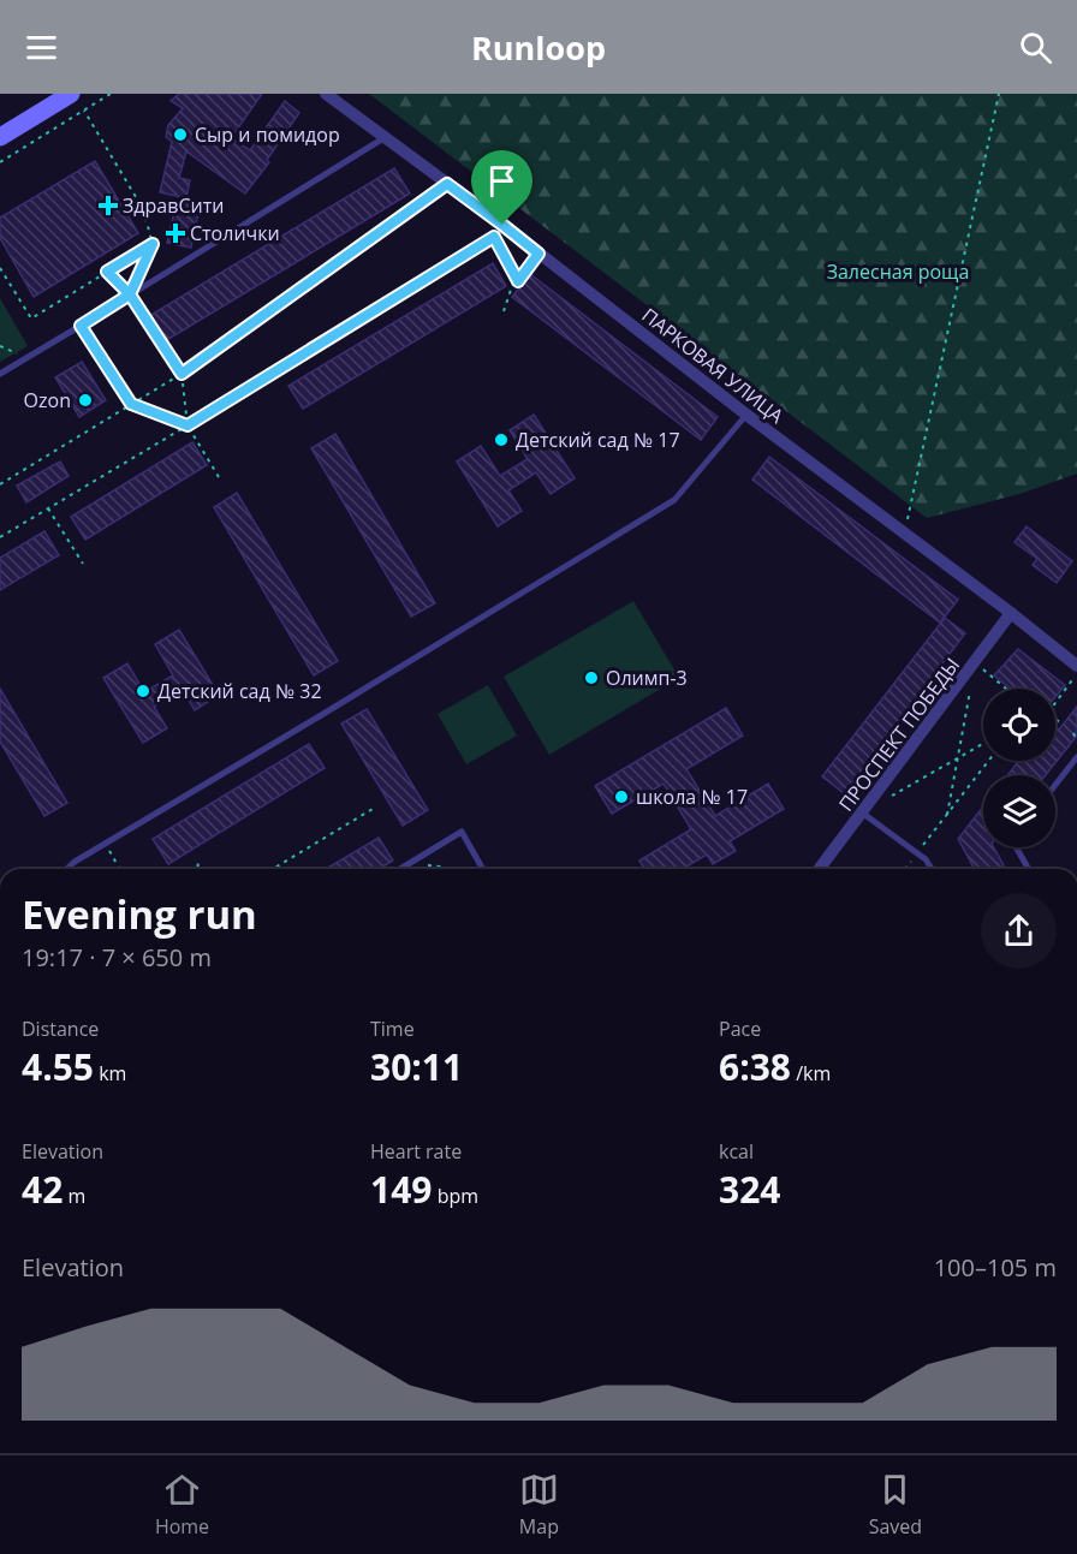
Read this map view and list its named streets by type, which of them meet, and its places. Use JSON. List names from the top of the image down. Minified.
{"streets":{"street":["ПАРКОВАЯ УЛИЦА","ПРОСПЕКТ ПОБЕДЫ"]},"crossings":[["ПАРКОВАЯ УЛИЦА","ПРОСПЕКТ ПОБЕДЫ"]],"parks":["Залесная роща"],"places":{"other":["Сыр и помидор","Ozon","Детский сад № 17","Олимп-3","Детский сад № 32","школа № 17"],"health":["ЗдравСити","Столички"]},"page":{"header":"Runloop","heading":["Evening run","19:17 · 7 × 650 m"],"stats":[["Distance","4.55 km"],["Time","30:11"],["Pace","6:38 /km"],["Elevation","42 m"],["Heart rate","149 bpm"],["kcal","324"]],"chart":["Elevation","100–105 m"],"tabs":["Home","Map","Saved"]}}
